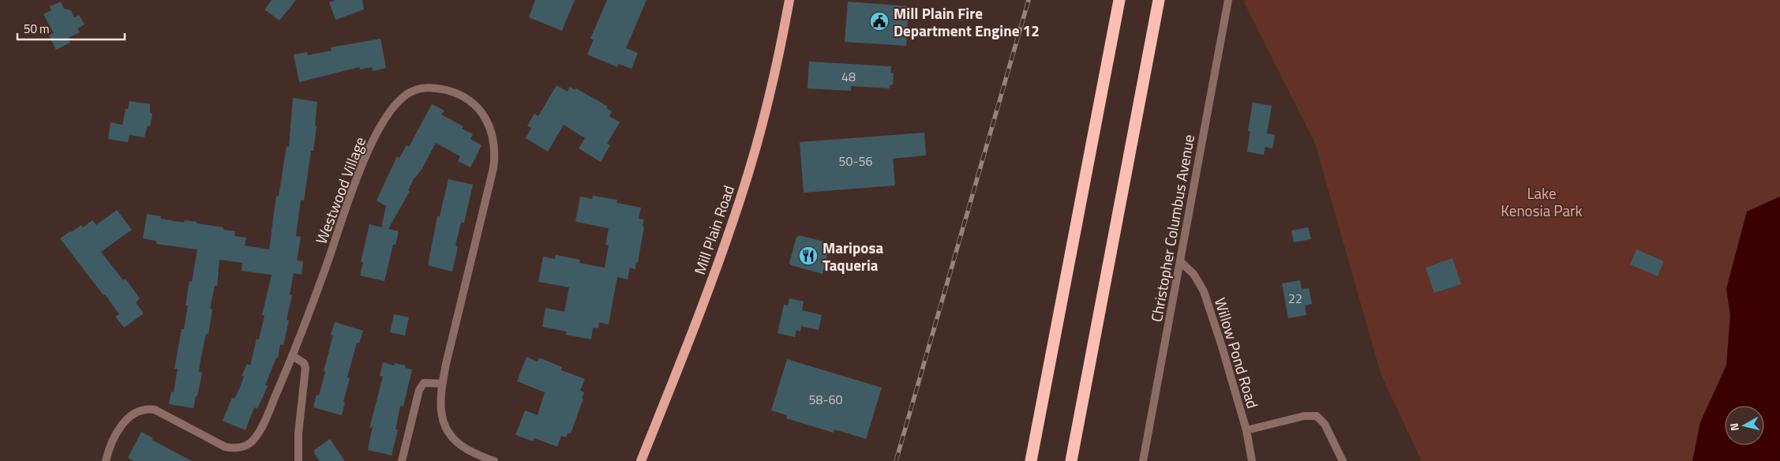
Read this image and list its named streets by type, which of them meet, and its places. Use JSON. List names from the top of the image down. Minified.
{"streets":{"main road":["Mill Plain Road"],"street":["Westwood Village","Christopher Columbus Avenue","Willow Pond Road"]},"crossings":[["Christopher Columbus Avenue","Willow Pond Road"]],"parks":["Lake Kenosia Park"],"places":{"public building":["Mill Plain Fire Department Engine 12"],"restaurant":["Mariposa Taqueria"]},"house_numbers":["48","50-56","22","58-60"],"scale_bar":"50 m","north":"left"}
